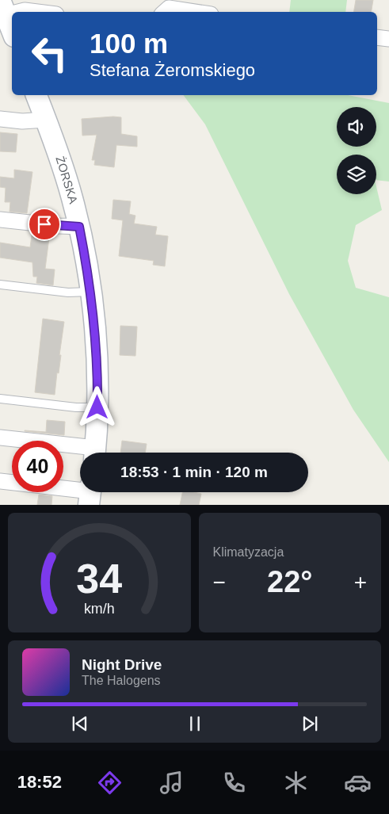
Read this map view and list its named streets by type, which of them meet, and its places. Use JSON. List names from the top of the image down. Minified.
{"streets":{"street":["ŻORSKA"]},"page":{"turn":["100 m","Stefana Żeromskiego"],"limit":"40","trip":"18:53 · 1 min · 120 m","tile":"Klimatyzacja","heat":["−","22°","+"],"song":["Night Drive","The Halogens"],"tabs":"18:52","gauge":["34","km/h"]}}
